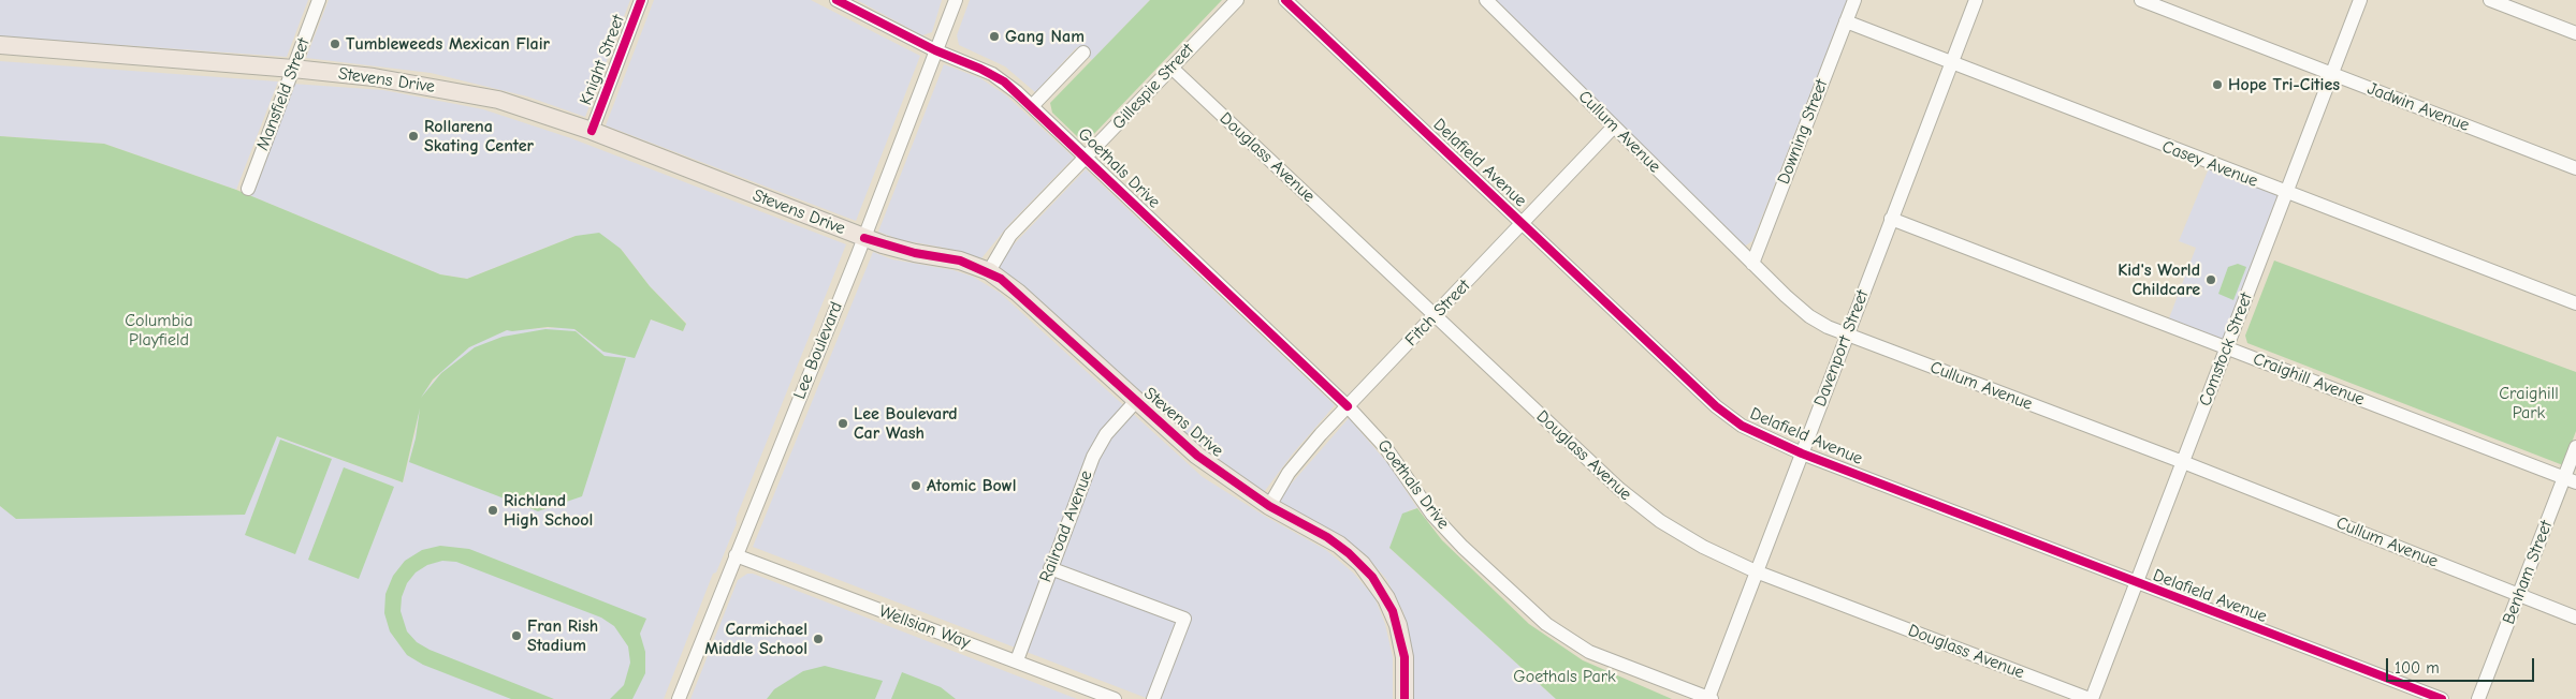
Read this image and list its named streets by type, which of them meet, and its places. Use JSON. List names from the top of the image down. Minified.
{"streets":{"main road":["Stevens Drive"],"street":["Knight Street","Gillespie Street","Mansfield Street","Jadwin Avenue","Cullum Avenue","Downing Street","Douglass Avenue","Delafield Avenue","Casey Avenue","Goethals Drive","Fitch Street","Davenport Street","Comstock Street","Lee Boulevard","Craighill Avenue","Railroad Avenue","Benham Street","Wellsian Way"]},"crossings":[["Knight Street","Stevens Drive"],["Stevens Drive","Gillespie Street"],["Stevens Drive","Mansfield Street"],["Stevens Drive","Fitch Street"],["Stevens Drive","Lee Boulevard"],["Stevens Drive","Railroad Avenue"],["Gillespie Street","Douglass Avenue"],["Gillespie Street","Goethals Drive"],["Jadwin Avenue","Comstock Street"],["Cullum Avenue","Downing Street"],["Cullum Avenue","Fitch Street"],["Cullum Avenue","Davenport Street"],["Cullum Avenue","Comstock Street"],["Cullum Avenue","Benham Street"],["Downing Street","Casey Avenue"],["Douglass Avenue","Fitch Street"],["Douglass Avenue","Davenport Street"],["Douglass Avenue","Comstock Street"],["Delafield Avenue","Fitch Street"],["Delafield Avenue","Davenport Street"],["Delafield Avenue","Comstock Street"],["Casey Avenue","Davenport Street"],["Casey Avenue","Comstock Street"],["Goethals Drive","Fitch Street"],["Goethals Drive","Davenport Street"],["Goethals Drive","Lee Boulevard"],["Davenport Street","Craighill Avenue"],["Comstock Street","Craighill Avenue"],["Lee Boulevard","Wellsian Way"],["Craighill Avenue","Benham Street"],["Railroad Avenue","Wellsian Way"]],"parks":["Columbia Playfield","Craighill Park","Goethals Park"],"places":["Gang Nam","Tumbleweeds Mexican Flair","Hope Tri-Cities","Rollarena Skating Center","Kid's World Childcare","Lee Boulevard Car Wash","Atomic Bowl","Richland High School","Fran Rish Stadium","Carmichael Middle School"],"scale_bar":"100 m"}
